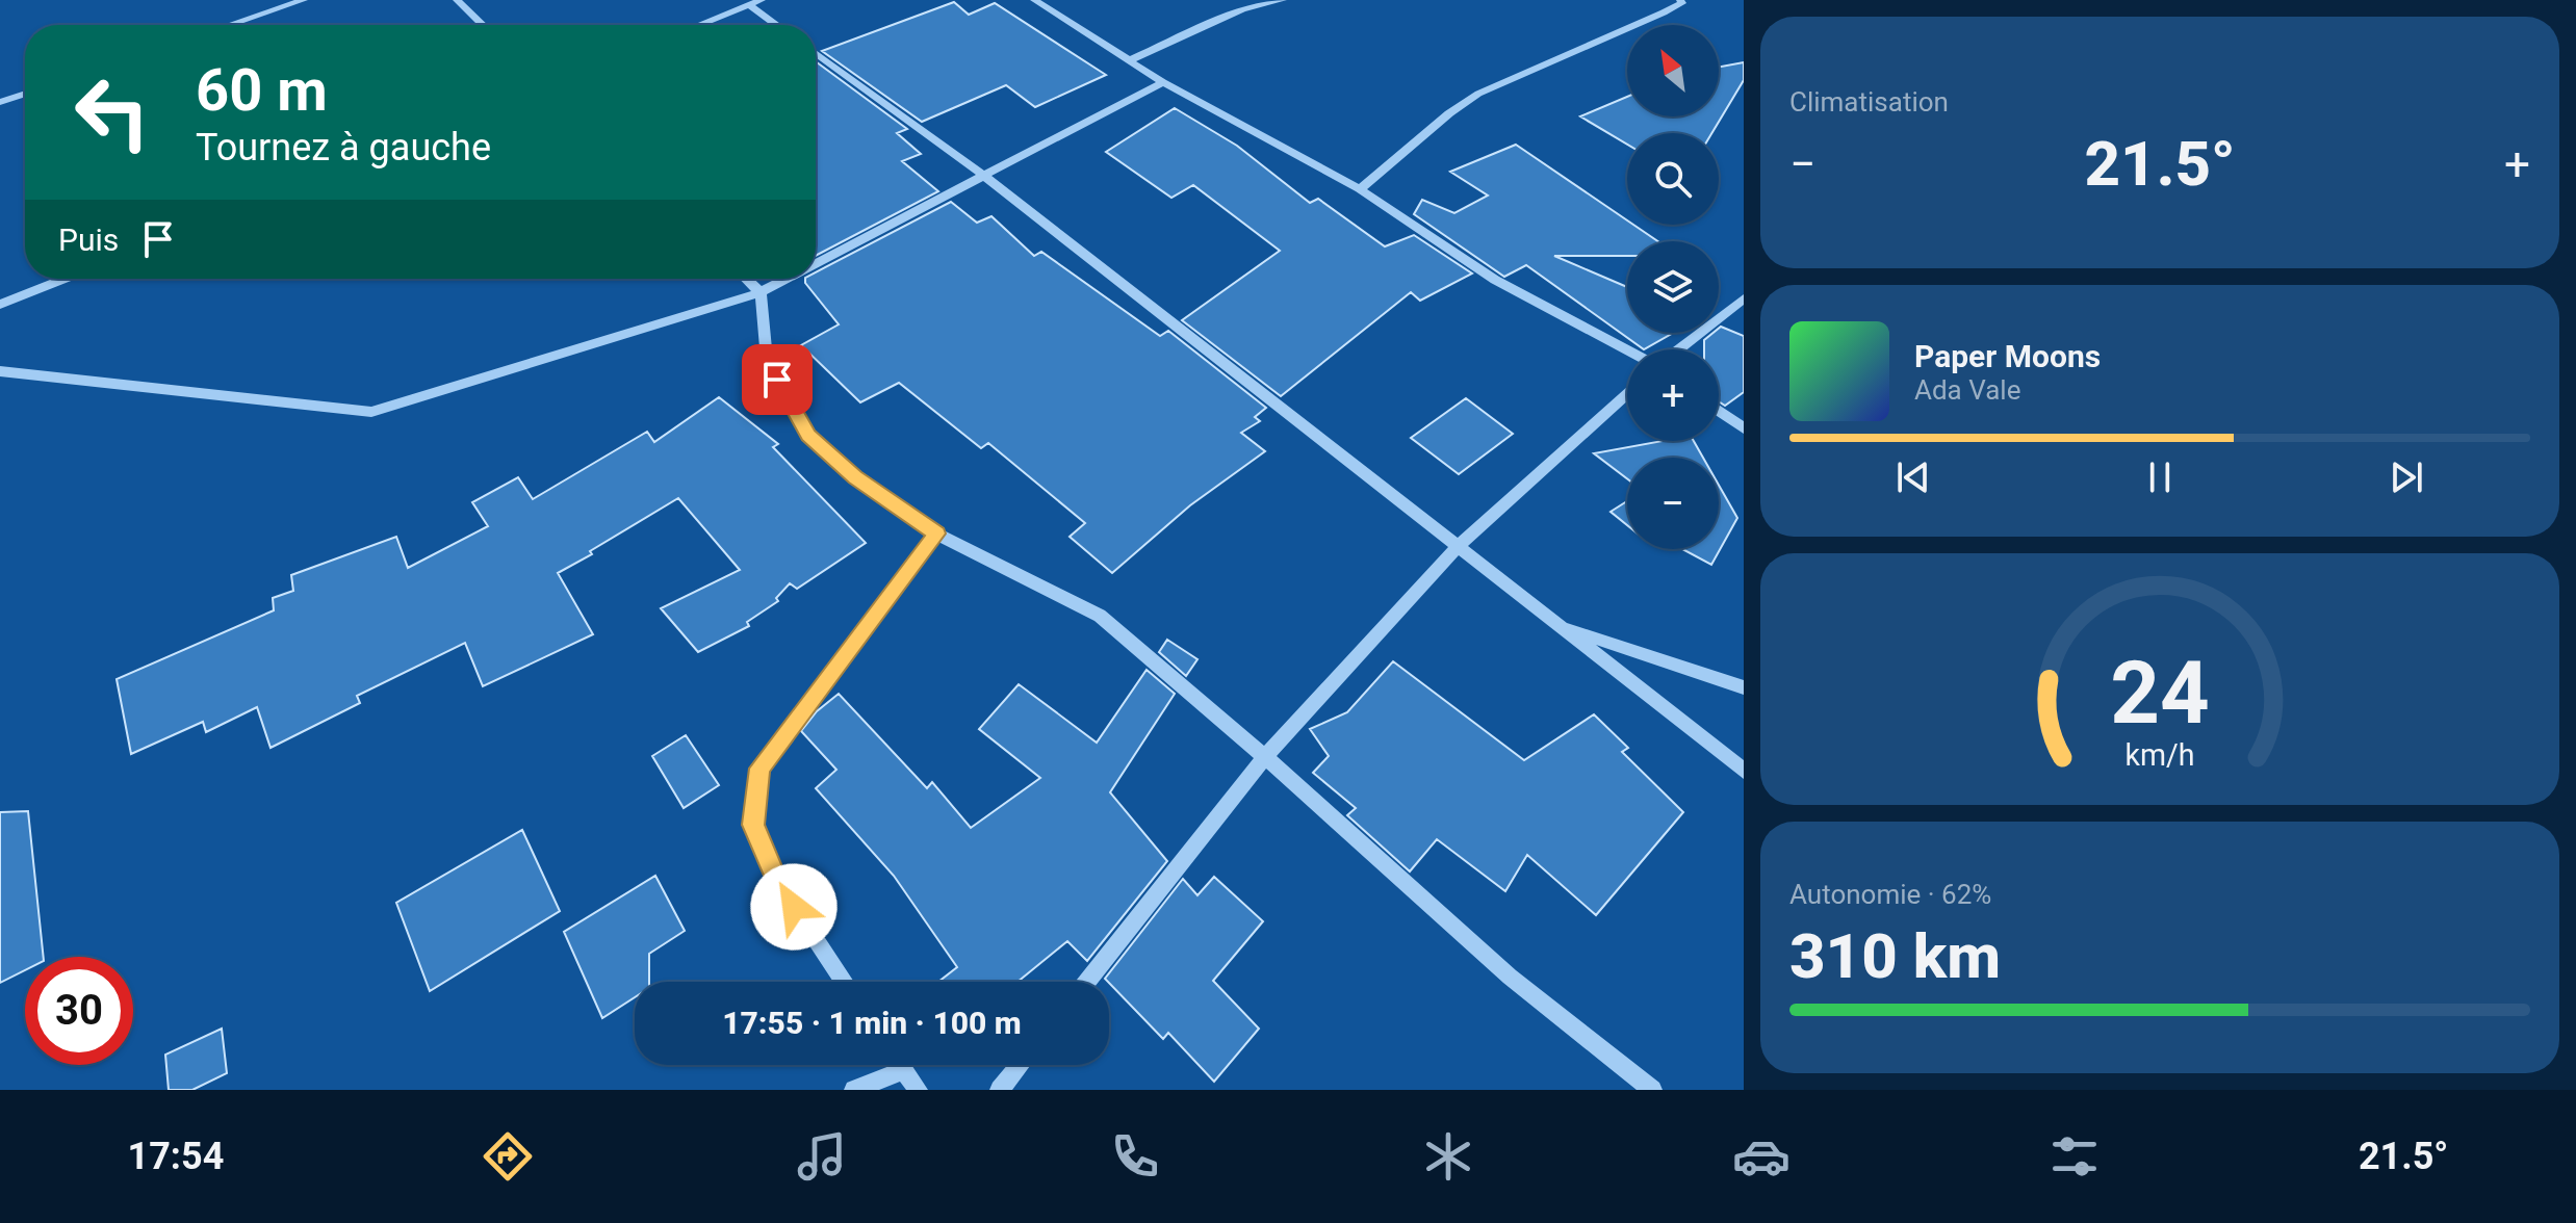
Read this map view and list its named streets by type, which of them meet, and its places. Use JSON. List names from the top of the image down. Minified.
{"north":"top left","page":{"tile":["Climatisation",["Autonomie · 62%","310 km"]],"map_buttons":["+","−"],"turn":["60 m","Tournez à gauche"],"heat":["−","21.5°","+"],"then":"Puis","song":["Paper Moons","Ada Vale"],"limit":"30","trip":"17:55 · 1 min · 100 m","tabs":["17:54","21.5°"],"gauge":["24","km/h"]}}
